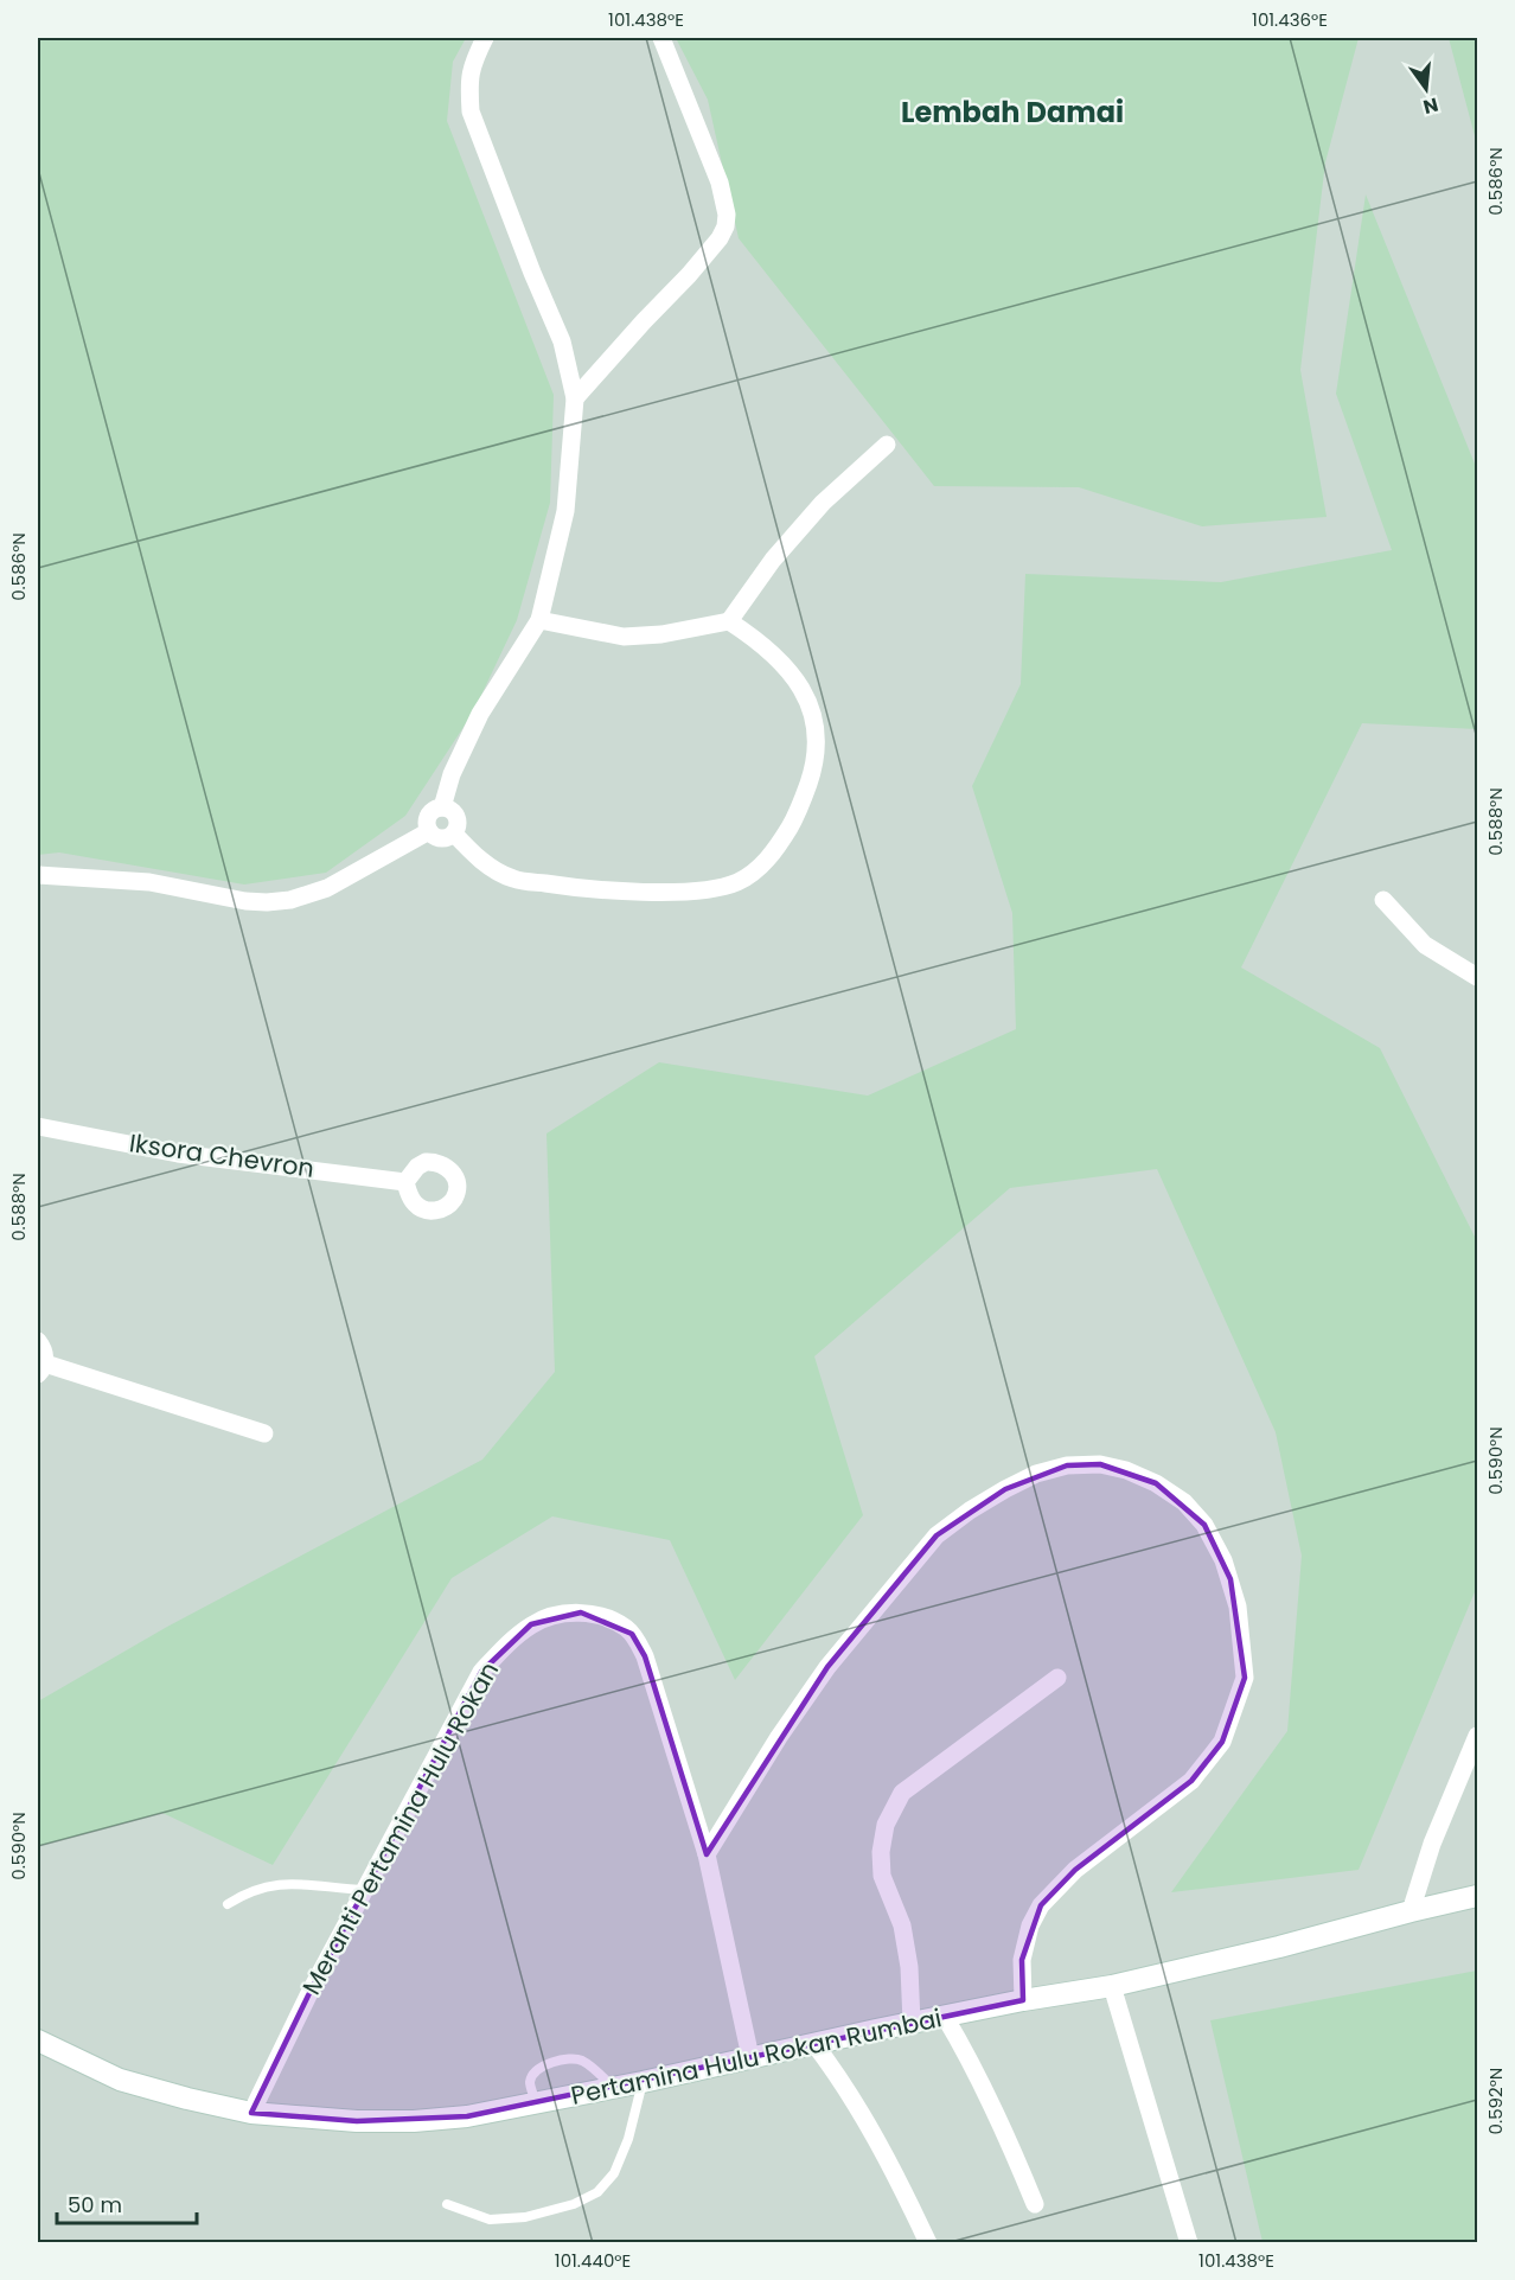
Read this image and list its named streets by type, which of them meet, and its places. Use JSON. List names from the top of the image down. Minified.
{"streets":{"street":["Iksora Chevron","Meranti Pertamina Hulu Rokan","Pertamina Hulu Rokan Rumbai"]},"crossings":[["Meranti Pertamina Hulu Rokan","Pertamina Hulu Rokan Rumbai"]],"districts":["Lembah Damai"],"scale_bar":"50 m","north":"bottom","coordinates":["101.438°E","101.436°E","0.586°N","0.588°N","0.590°N","0.592°N","101.440°E"]}
